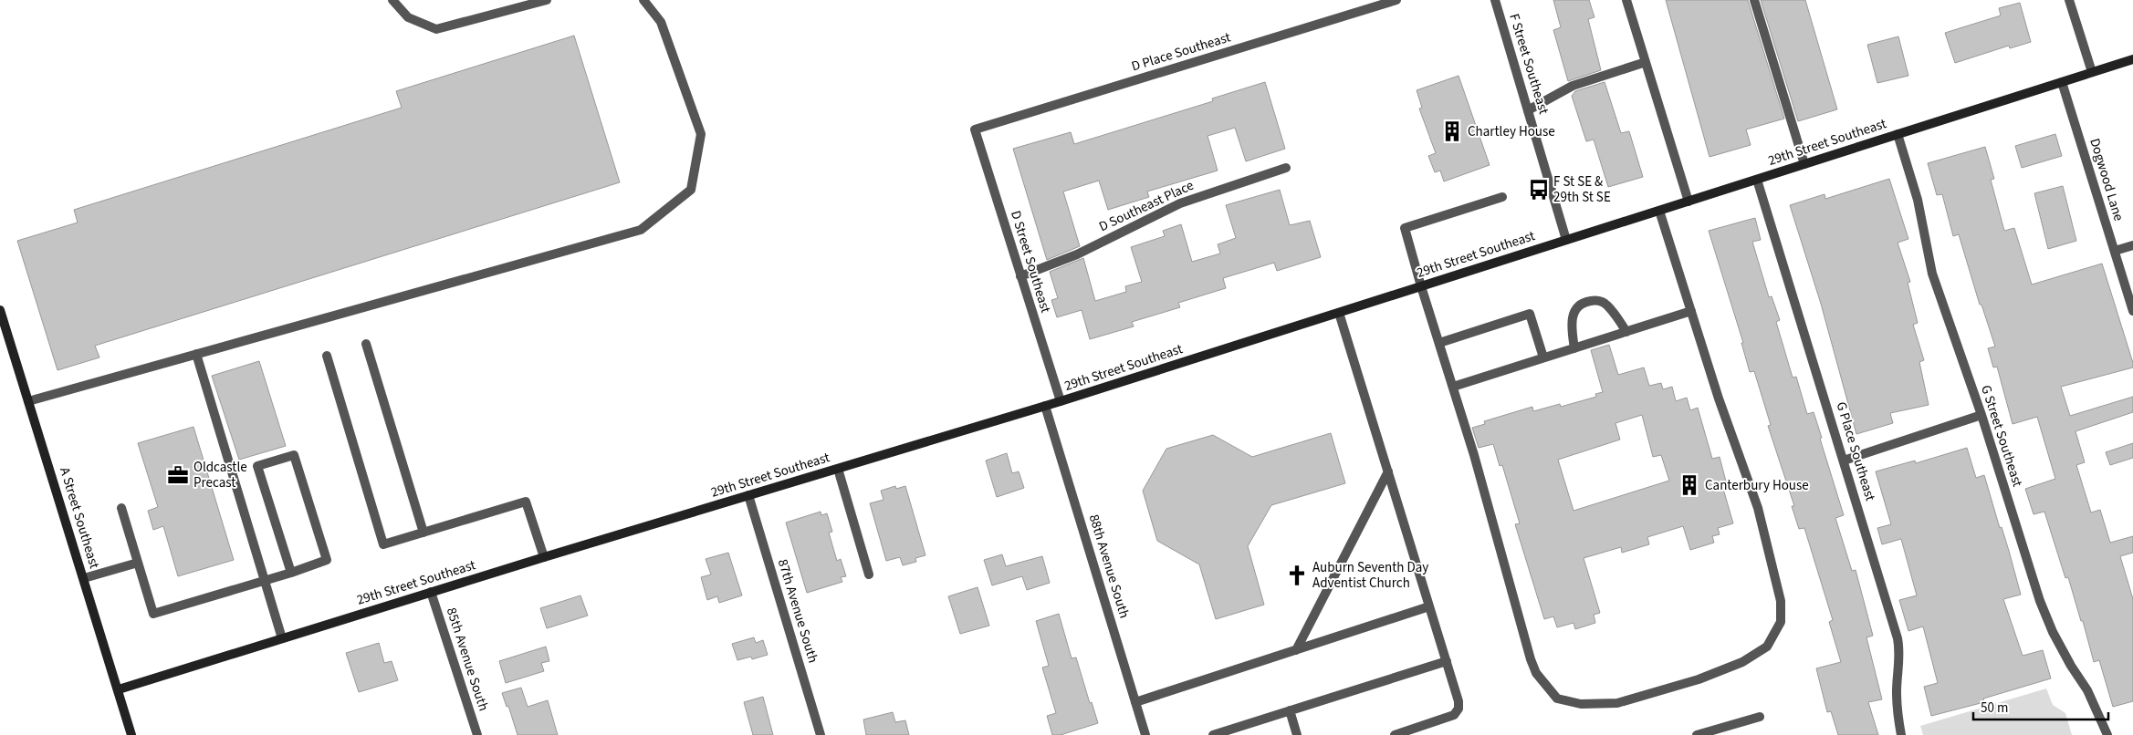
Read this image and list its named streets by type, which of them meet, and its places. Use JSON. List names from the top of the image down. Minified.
{"streets":{"street":["D Place Southeast","F Street Southeast","29th Street Southeast","Dogwood Lane","D Southeast Place","D Street Southeast","G Street Southeast","G Place Southeast","A Street Southeast","88th Avenue South","87th Avenue South","85th Avenue South"]},"crossings":[["D Place Southeast","D Street Southeast"],["F Street Southeast","29th Street Southeast"],["29th Street Southeast","Dogwood Lane"],["29th Street Southeast","D Street Southeast"],["29th Street Southeast","G Street Southeast"],["29th Street Southeast","G Place Southeast"],["29th Street Southeast","A Street Southeast"],["29th Street Southeast","88th Avenue South"],["29th Street Southeast","87th Avenue South"],["29th Street Southeast","85th Avenue South"],["D Southeast Place","D Street Southeast"]],"places":{"building":["Chartley House","Canterbury House"],"bus stop":["F St SE & 29th St SE"],"office":["Oldcastle Precast"],"church":["Auburn Seventh Day Adventist Church"]},"scale_bar":"50 m"}
